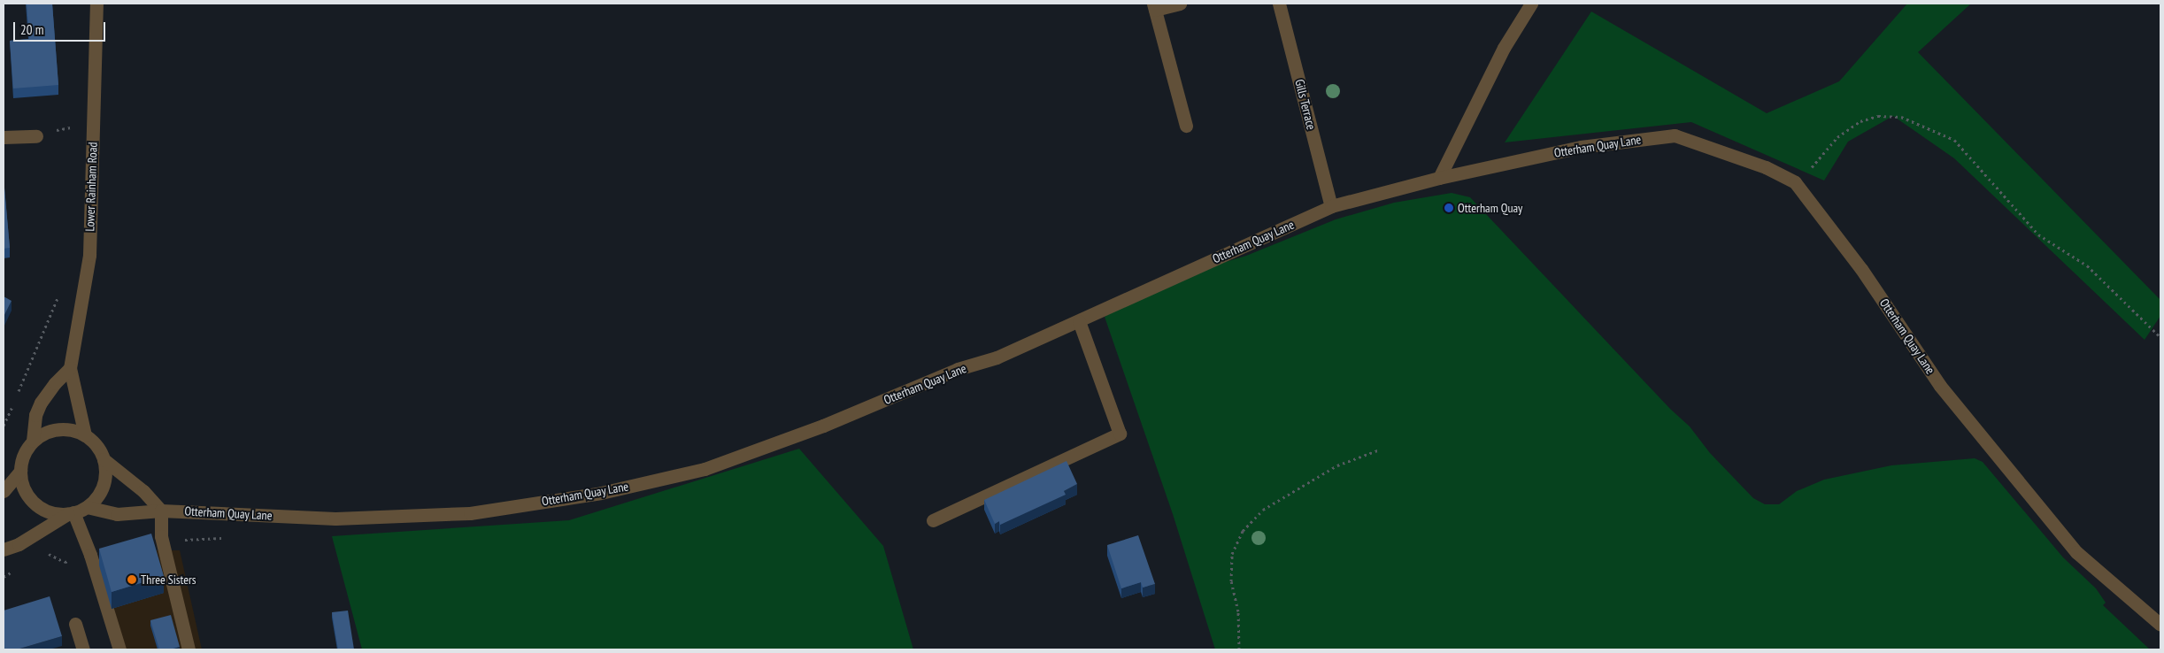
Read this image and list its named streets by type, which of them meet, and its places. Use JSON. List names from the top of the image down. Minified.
{"streets":{"street":["Gills Terrace","Otterham Quay Lane","Lower Rainham Road"]},"crossings":[["Gills Terrace","Otterham Quay Lane"],["Otterham Quay Lane","Lower Rainham Road"]],"places":["Otterham Quay","Three Sisters"],"scale_bar":"20 m"}
